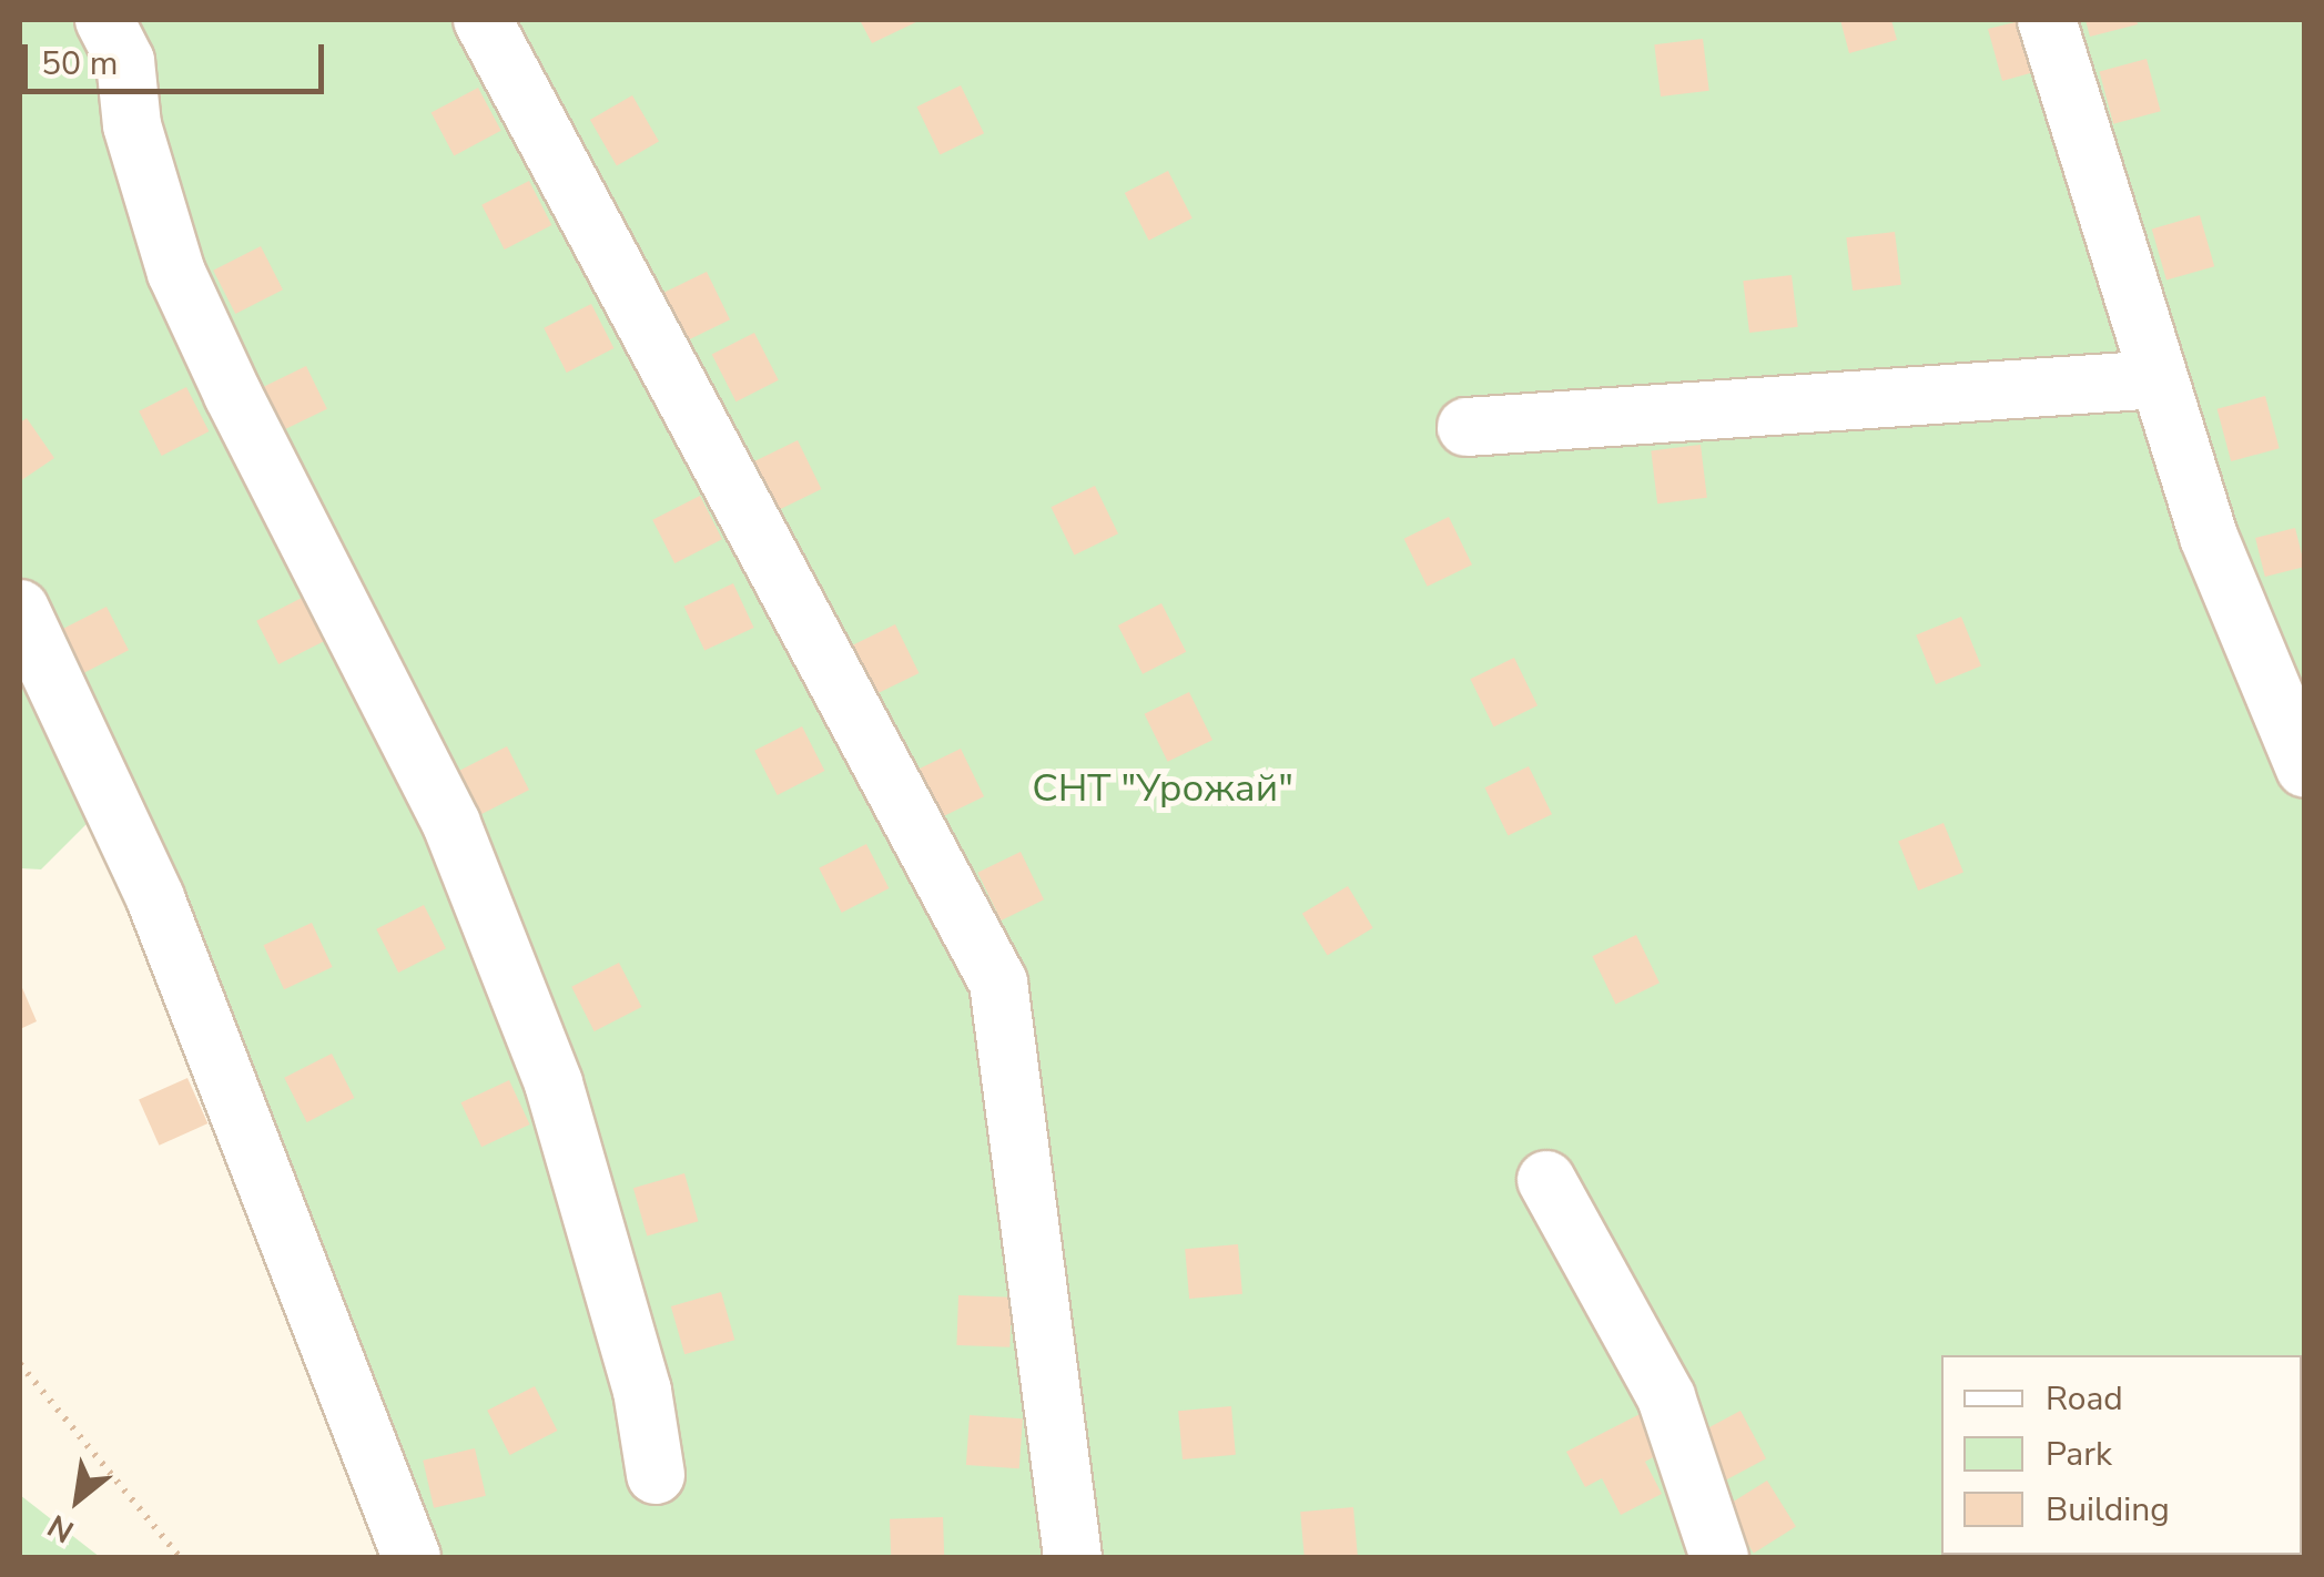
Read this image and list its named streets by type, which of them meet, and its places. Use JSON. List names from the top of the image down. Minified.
{"parks":["СНТ \"Урожай\""],"legend":["Road","Park","Building"],"scale_bar":"50 m","north":"bottom left"}
